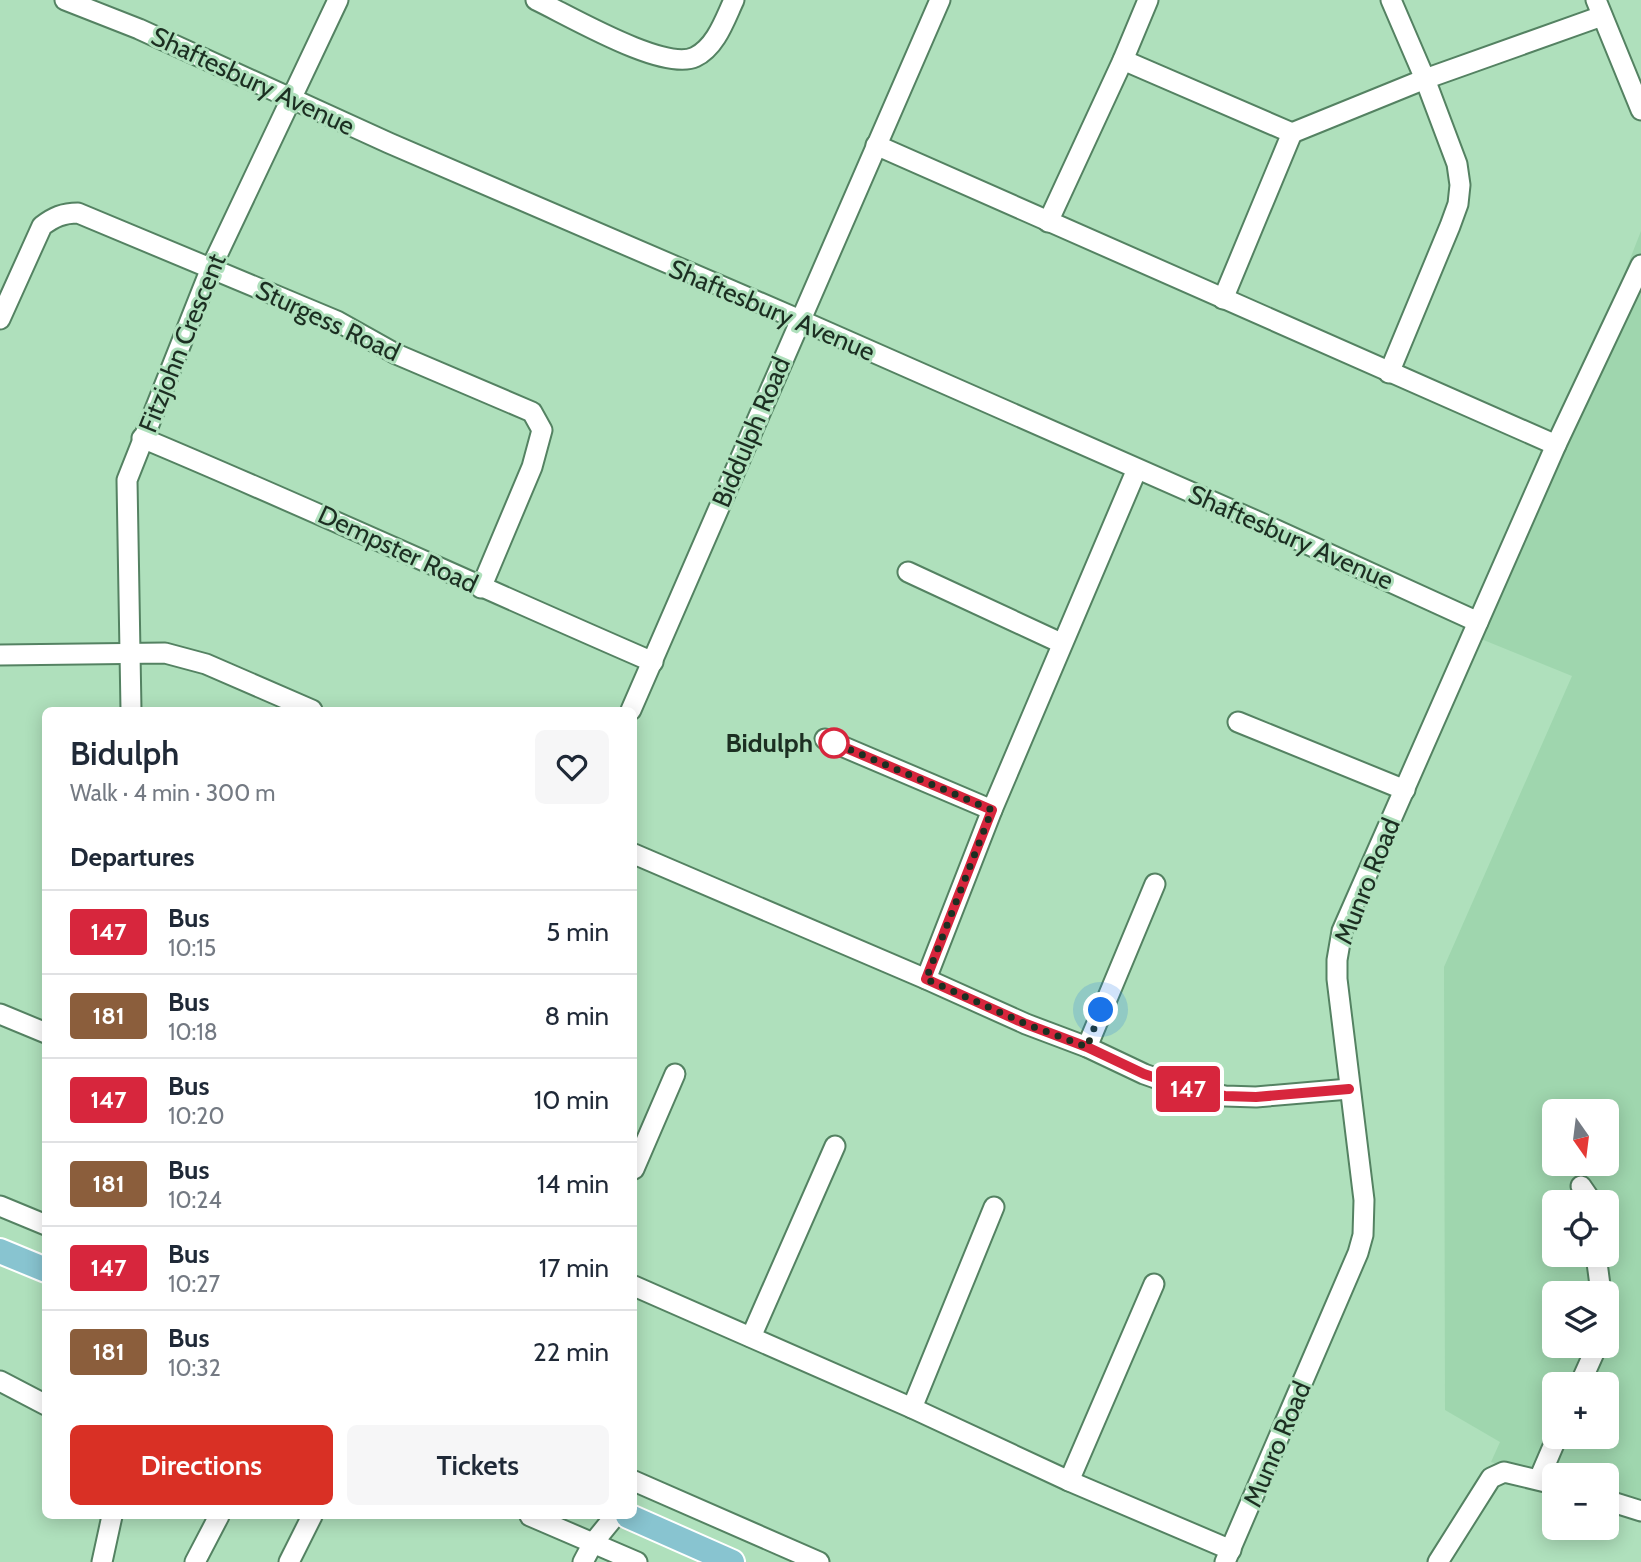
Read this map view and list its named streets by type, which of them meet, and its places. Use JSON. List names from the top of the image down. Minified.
{"streets":{"street":["Shaftesbury Avenue","Sturgess Road","Fitzjohn Crescent","Biddulph Road","Dempster Road","Munro Road"]},"crossings":[["Shaftesbury Avenue","Fitzjohn Crescent"],["Shaftesbury Avenue","Biddulph Road"],["Shaftesbury Avenue","Munro Road"],["Sturgess Road","Fitzjohn Crescent"],["Sturgess Road","Dempster Road"],["Fitzjohn Crescent","Dempster Road"],["Biddulph Road","Dempster Road"]],"places":["Bidulph"],"lines":["bus line 147"],"north":"bottom","page":{"on_map":"147","heading":[["Bidulph","Walk · 4 min · 300 m"],"Departures"],"list":[{"mark":"147","name":"Bus","note":"10:15","value":"5 min"},{"mark":"181","name":"Bus","note":"10:18","value":"8 min"},{"mark":"147","name":"Bus","note":"10:20","value":"10 min"},{"mark":"181","name":"Bus","note":"10:24","value":"14 min"},{"mark":"147","name":"Bus","note":"10:27","value":"17 min"},{"mark":"181","name":"Bus","note":"10:32","value":"22 min"}],"map_buttons":["+","−"],"buttons":["Directions","Tickets"]}}
